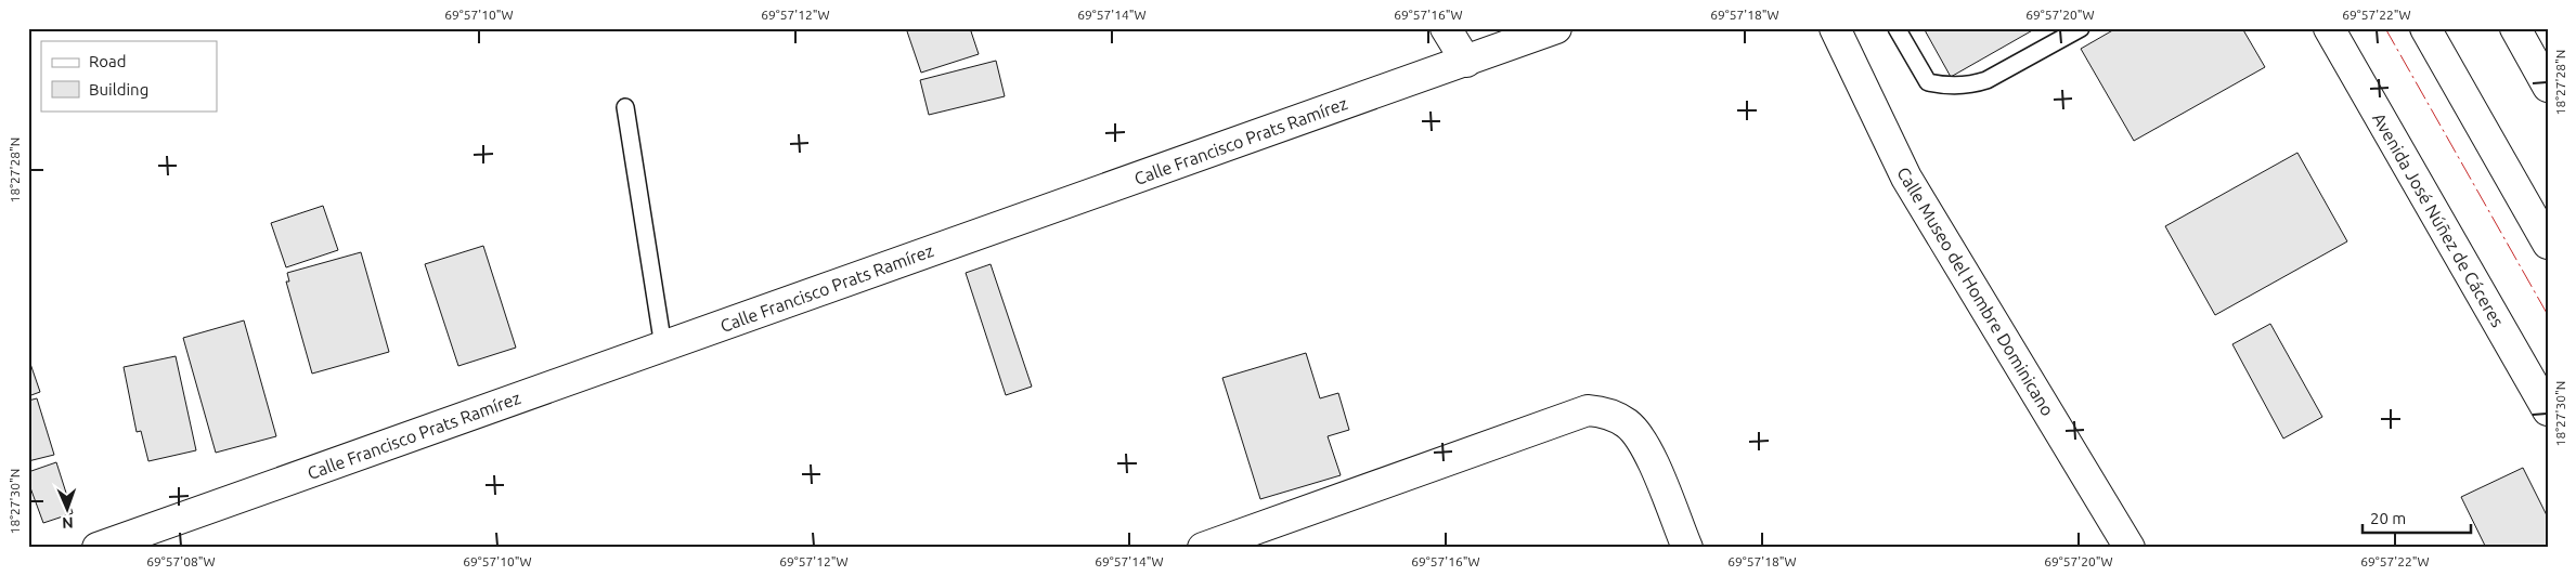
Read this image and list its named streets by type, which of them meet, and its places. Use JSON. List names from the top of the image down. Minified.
{"streets":{"street":["Calle Francisco Prats Ramírez","Avenida José Núñez de Cáceres","Calle Museo del Hombre Dominicano"]},"legend":["Road","Building"],"scale_bar":"20 m","north":"bottom","coordinates":["69°57'10\"W","69°57'12\"W","69°57'14\"W","69°57'16\"W","69°57'18\"W","69°57'20\"W","69°57'22\"W","18°27'28\"N","18°27'30\"N","69°57'08\"W"]}
